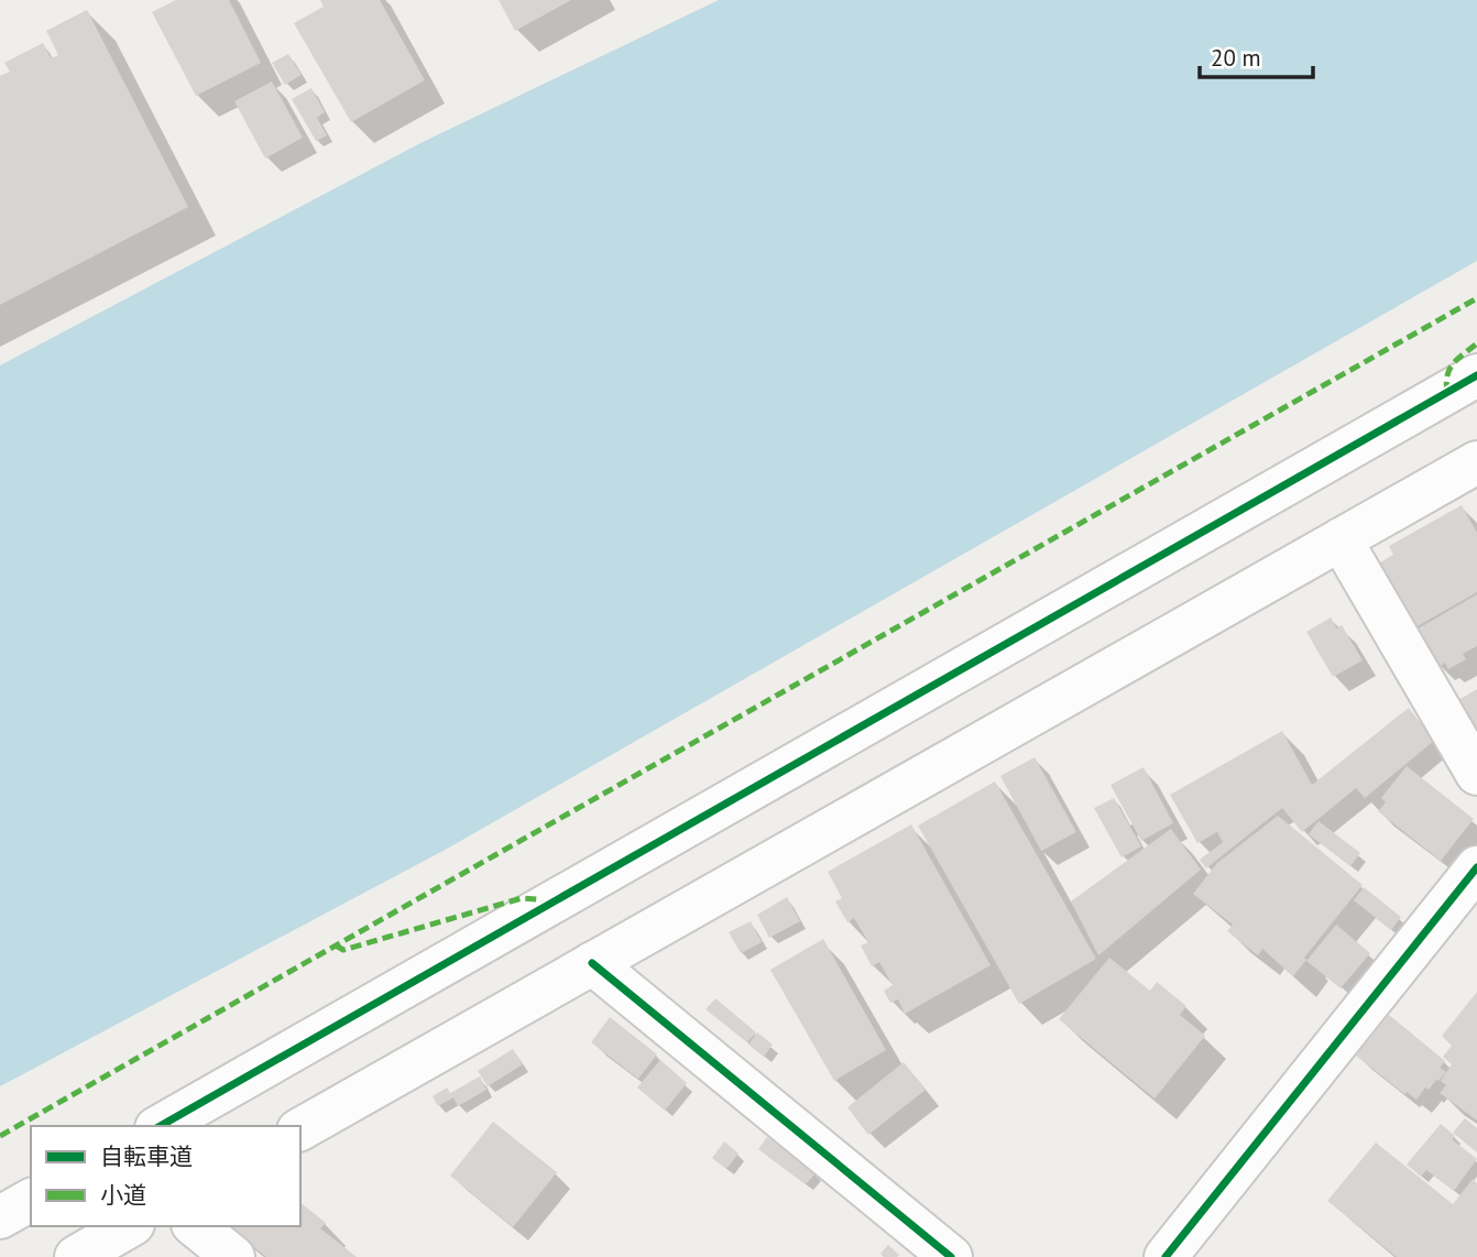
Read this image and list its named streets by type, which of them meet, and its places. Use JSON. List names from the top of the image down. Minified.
{"legend":["自転車道","小道"],"scale_bar":"20 m"}
